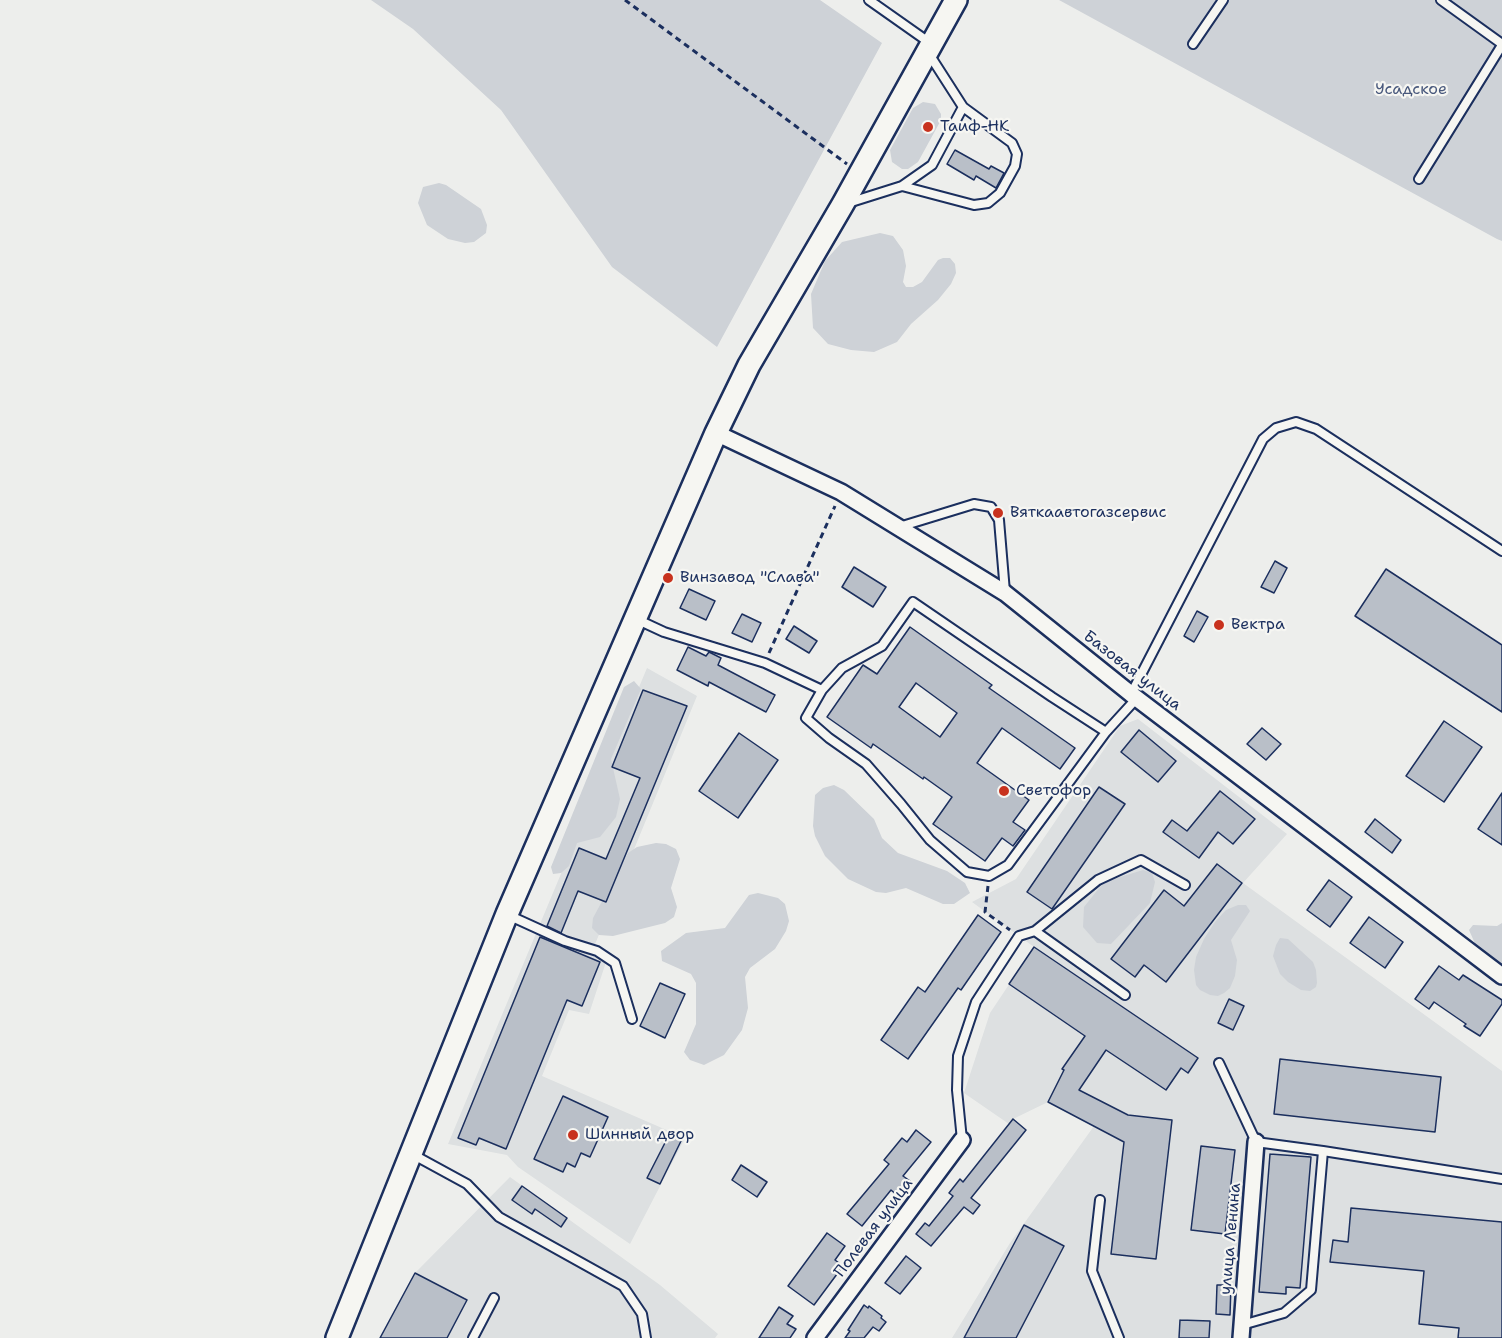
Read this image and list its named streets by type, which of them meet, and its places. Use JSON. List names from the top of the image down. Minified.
{"streets":{"street":["Базовая улица","Полевая улица","улица Ленина"]},"parks":["Усадское"],"places":["Таиф-НК","Вяткаавтогазсервис","Винзавод \"Слава\"","Вектра","Светофор","Шинный двор"]}
